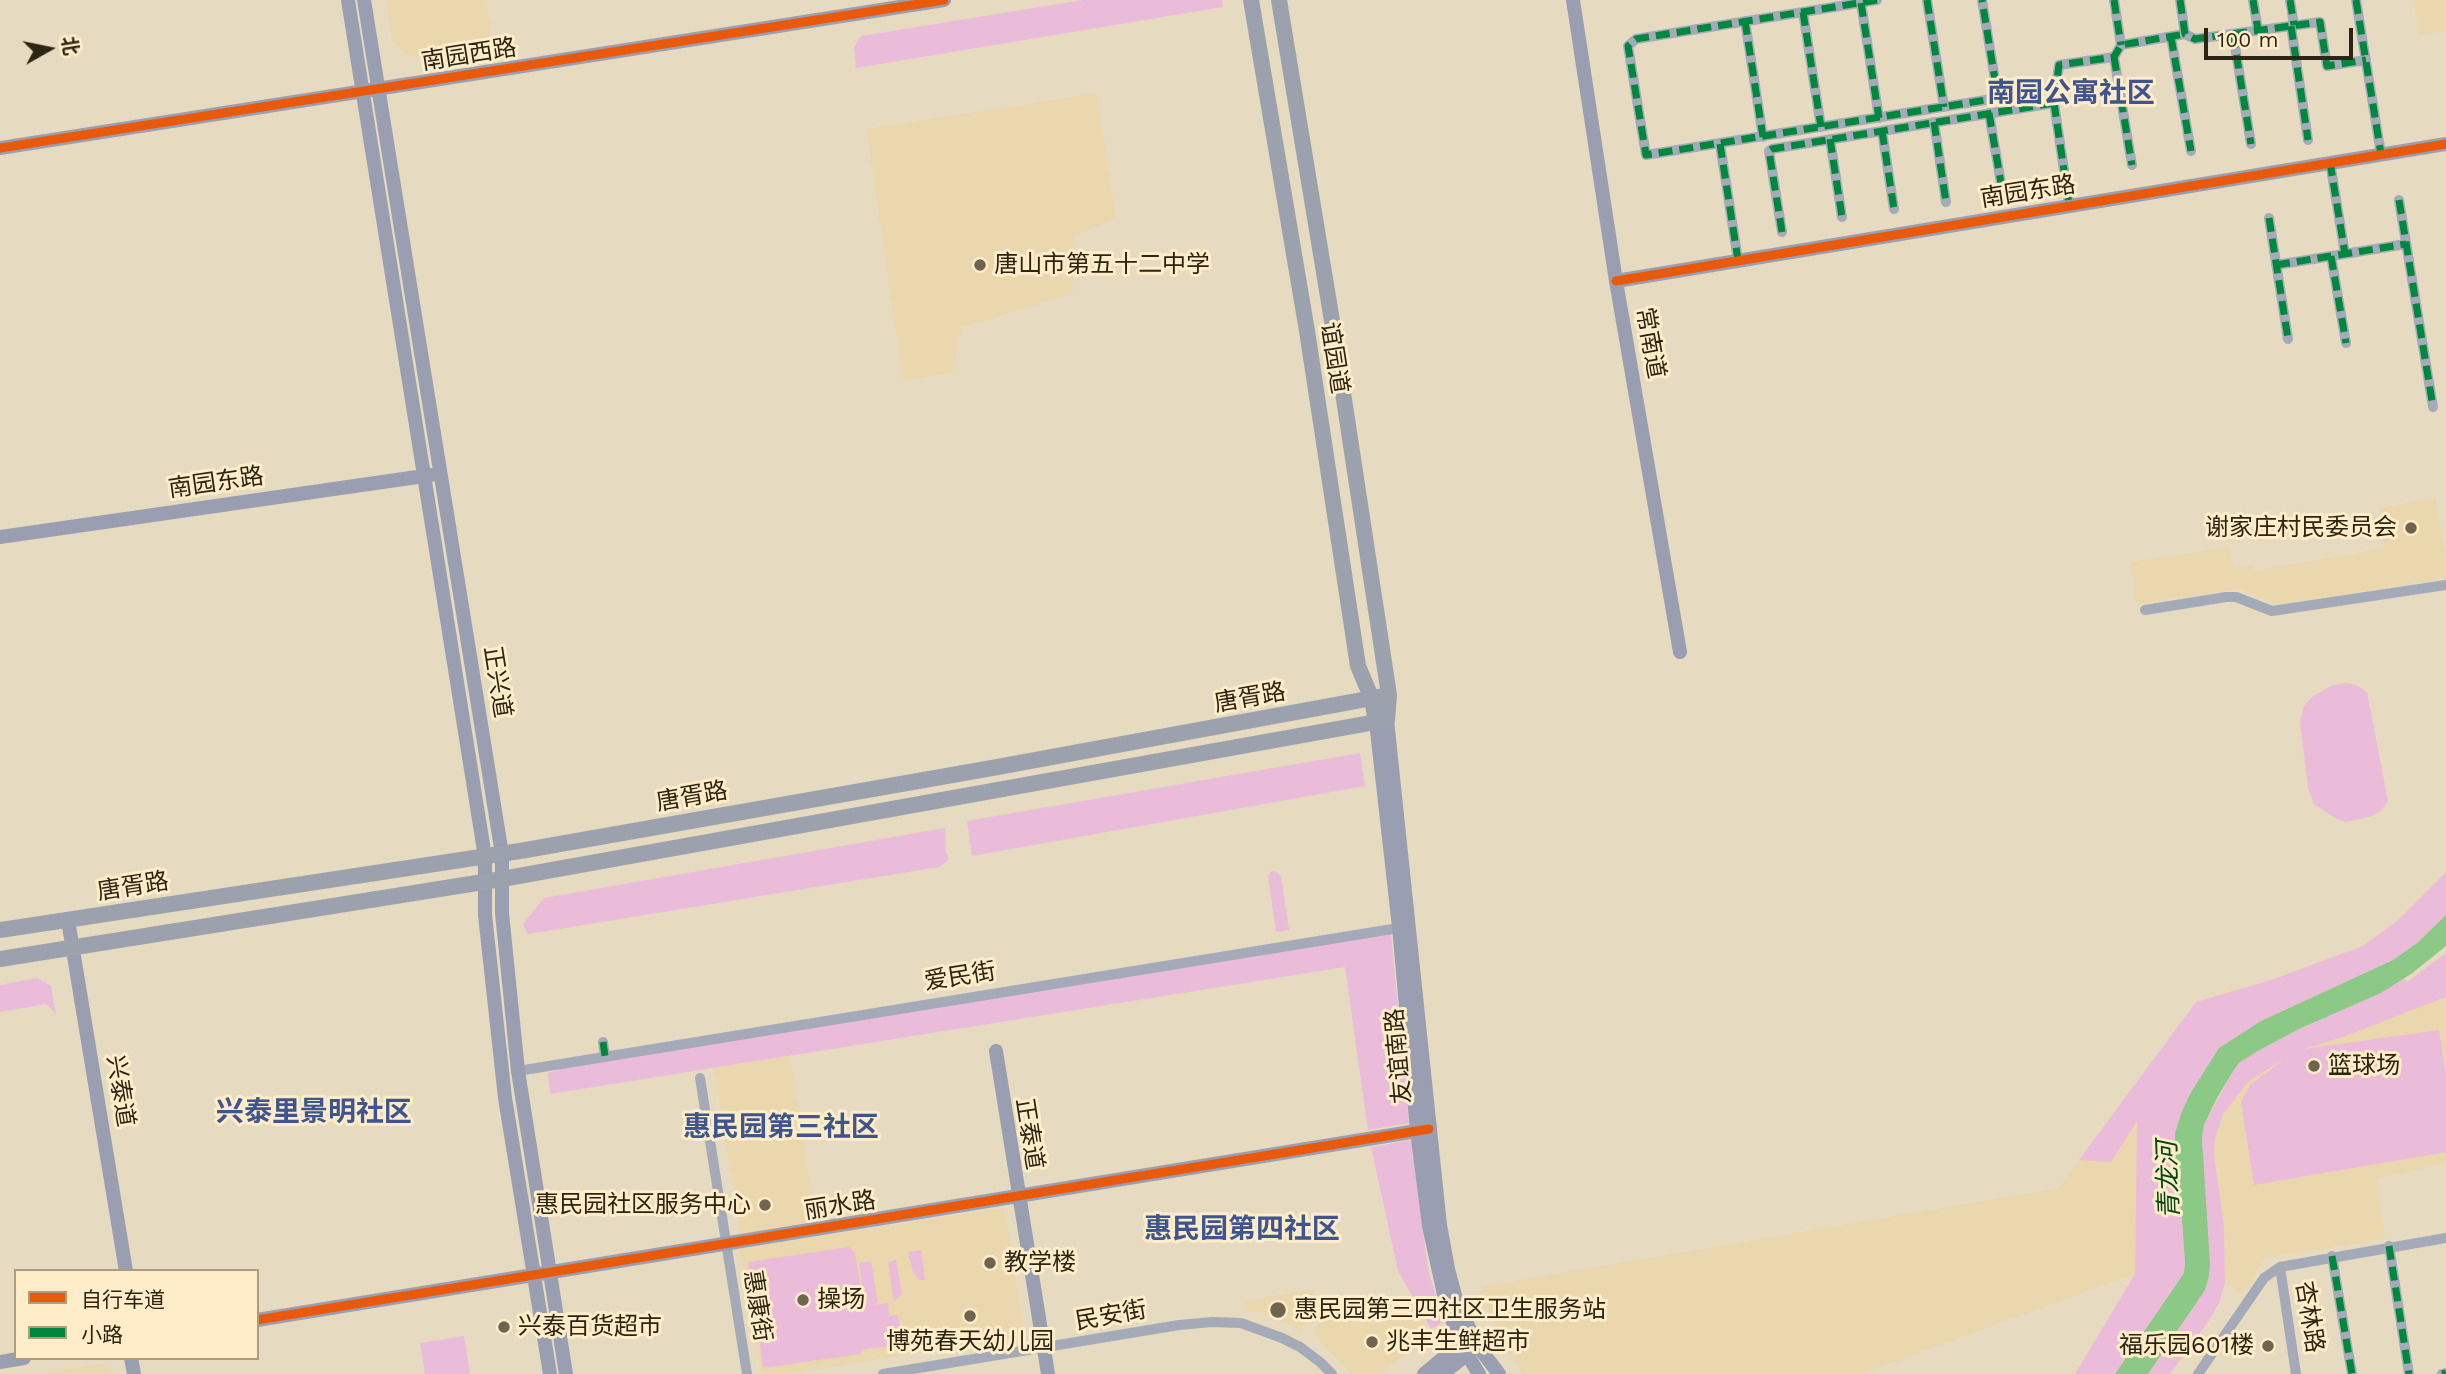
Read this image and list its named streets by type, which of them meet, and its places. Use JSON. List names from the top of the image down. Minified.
{"streets":{"main road":["谊园道","唐胥路"],"street":["南园西路","南园东路","常南道","正兴道","爱民街","友谊南路","兴泰道","正泰道","丽水路","惠康街","民安街","杏林路"]},"crossings":[["南园西路","正兴道"],["南园东路","常南道"],["南园东路","正兴道"],["谊园道","唐胥路"],["谊园道","友谊南路"],["正兴道","唐胥路"],["正兴道","爱民街"],["正兴道","丽水路"],["唐胥路","友谊南路"],["唐胥路","兴泰道"],["爱民街","友谊南路"],["友谊南路","丽水路"],["正泰道","丽水路"],["正泰道","民安街"],["丽水路","惠康街"]],"districts":["南园公寓社区","兴泰里景明社区","惠民园第三社区","惠民园第四社区"],"water":["青龙河"],"places":["唐山市第五十二中学","谢家庄村民委员会","篮球场","惠民园社区服务中心","教学楼","操场","惠民园第三四社区卫生服务站","博苑春天幼儿园","兴泰百货超市","兆丰生鲜超市","福乐园601楼"],"legend":["自行车道","小路"],"scale_bar":"100 m","north":"right"}
